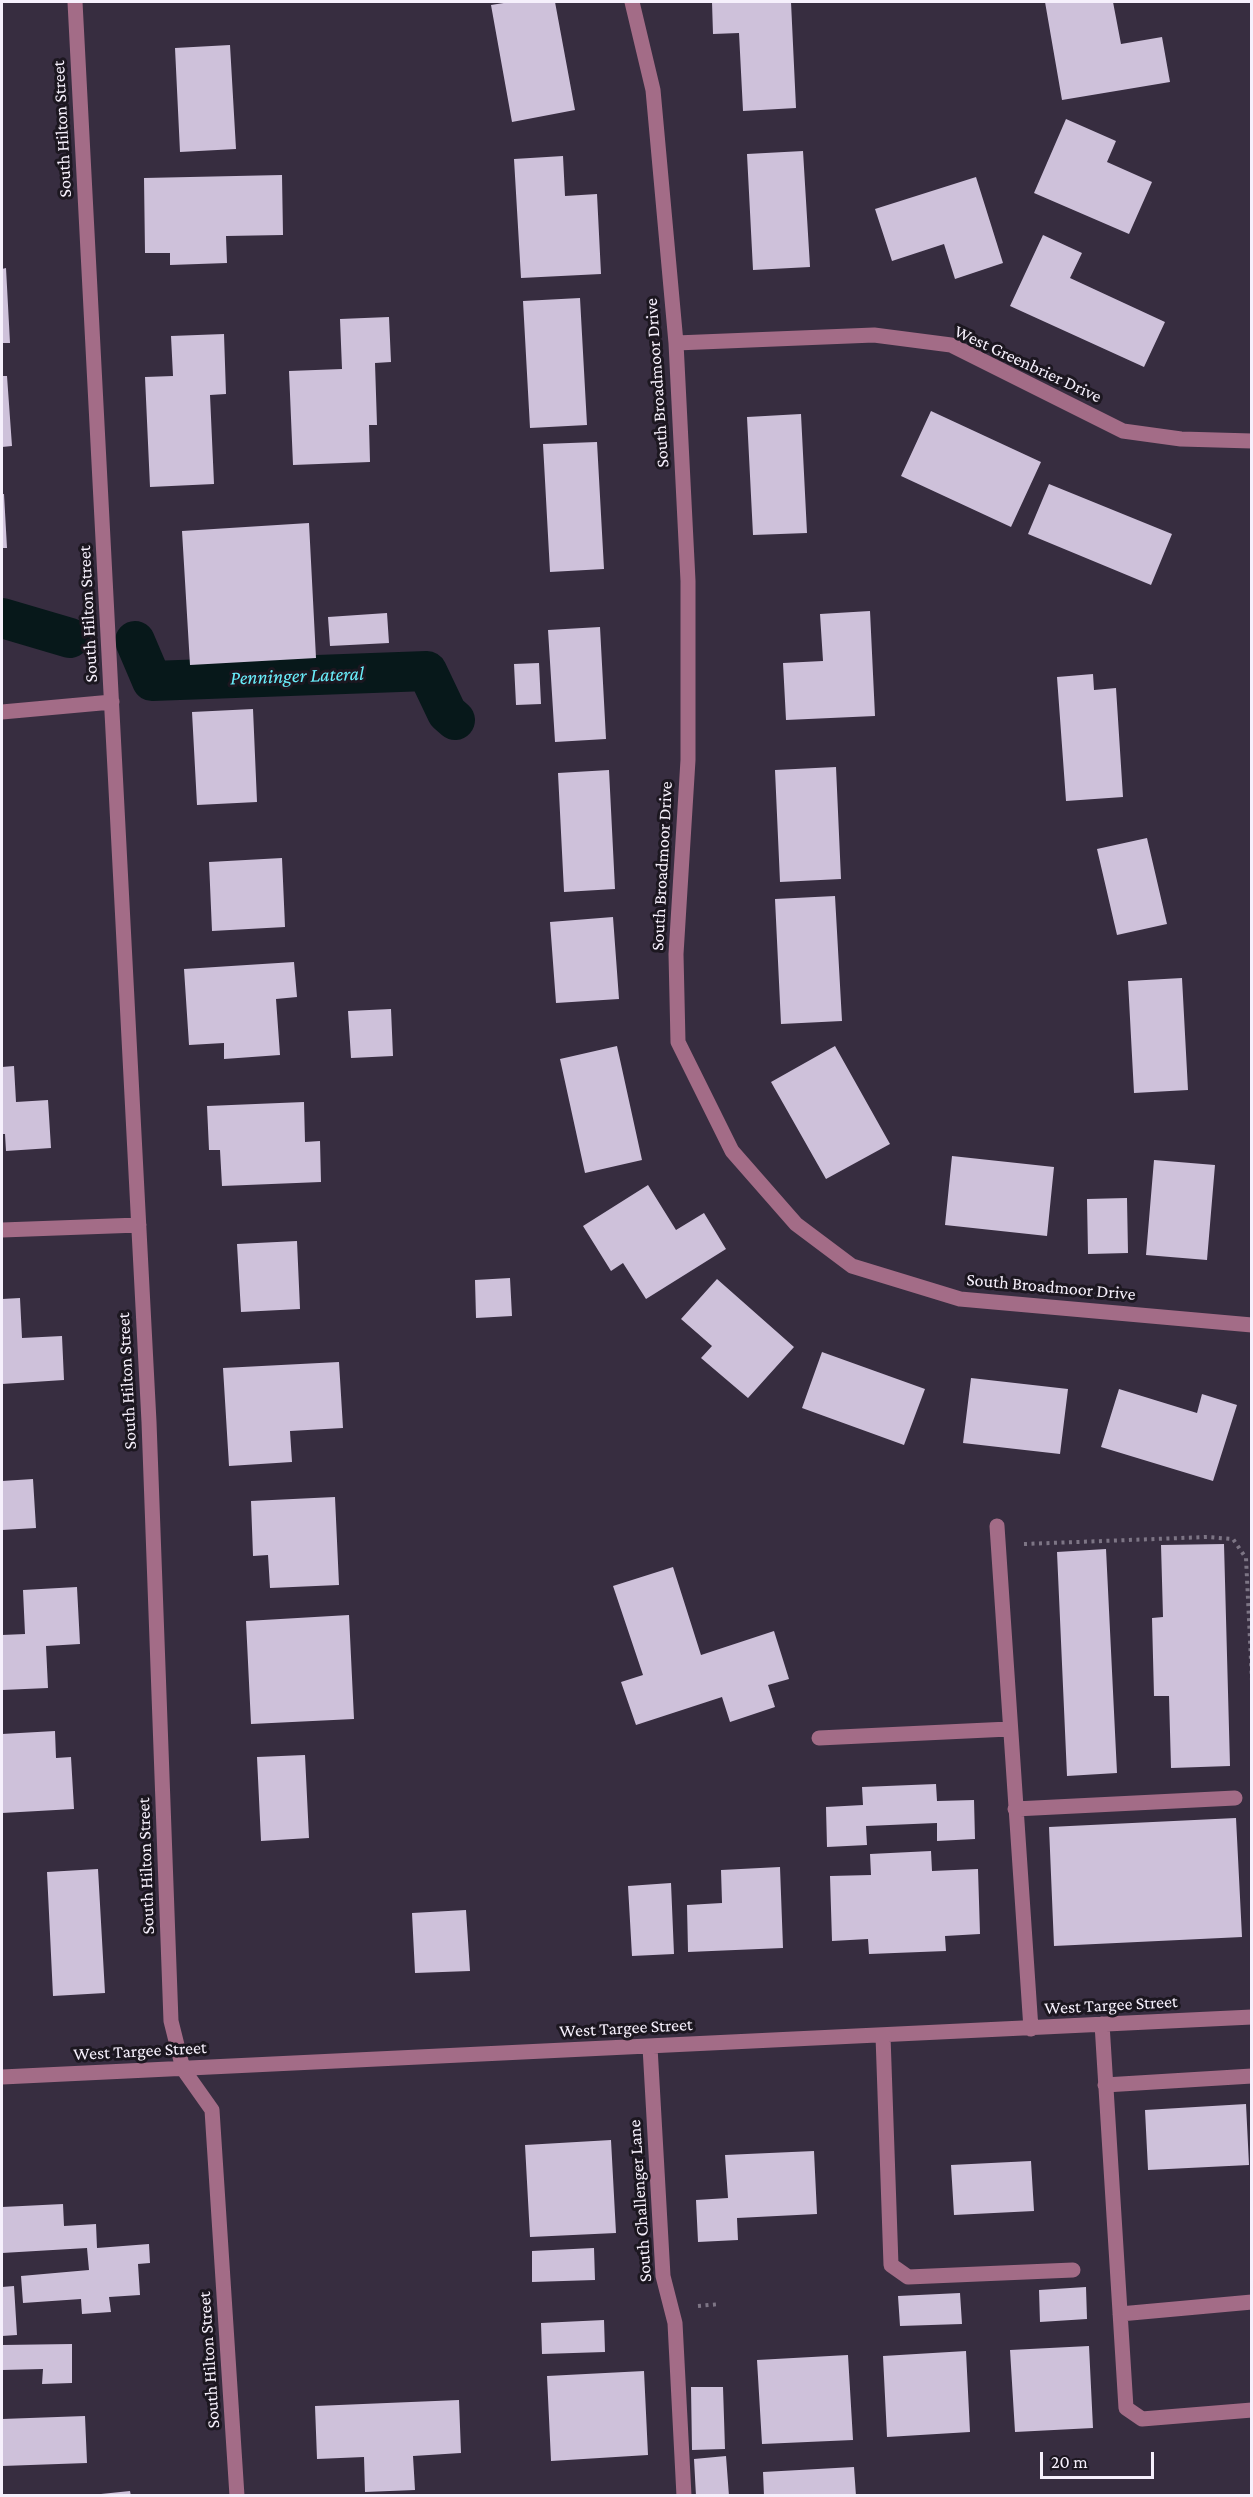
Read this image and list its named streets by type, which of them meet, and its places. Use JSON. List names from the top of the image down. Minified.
{"streets":{"street":["South Hilton Street","West Greenbrier Drive","South Broadmoor Drive","West Targee Street","South Challenger Lane"]},"crossings":[["South Hilton Street","West Targee Street"],["West Greenbrier Drive","South Broadmoor Drive"],["West Targee Street","South Challenger Lane"]],"water":["Penninger Lateral"],"scale_bar":"20 m"}
